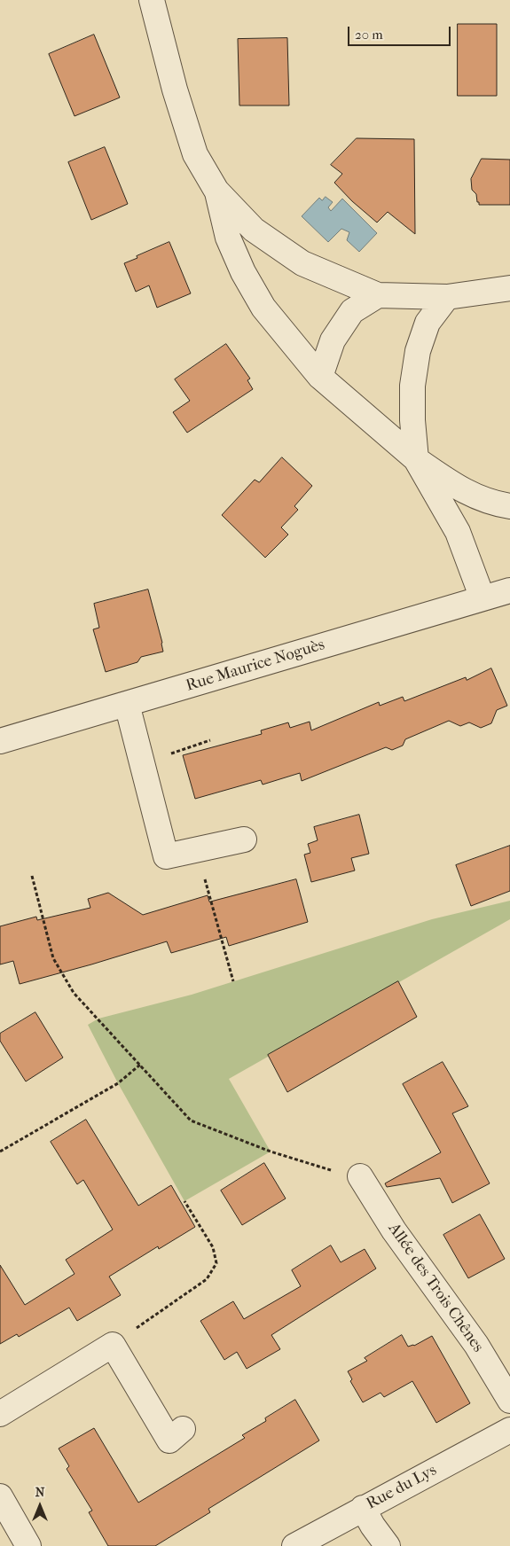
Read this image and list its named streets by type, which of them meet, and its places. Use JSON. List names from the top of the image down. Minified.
{"streets":{"street":["Rue Maurice Noguès","Allée des Trois Chênes","Rue du Lys"]},"scale_bar":"20 m","north":"top"}
